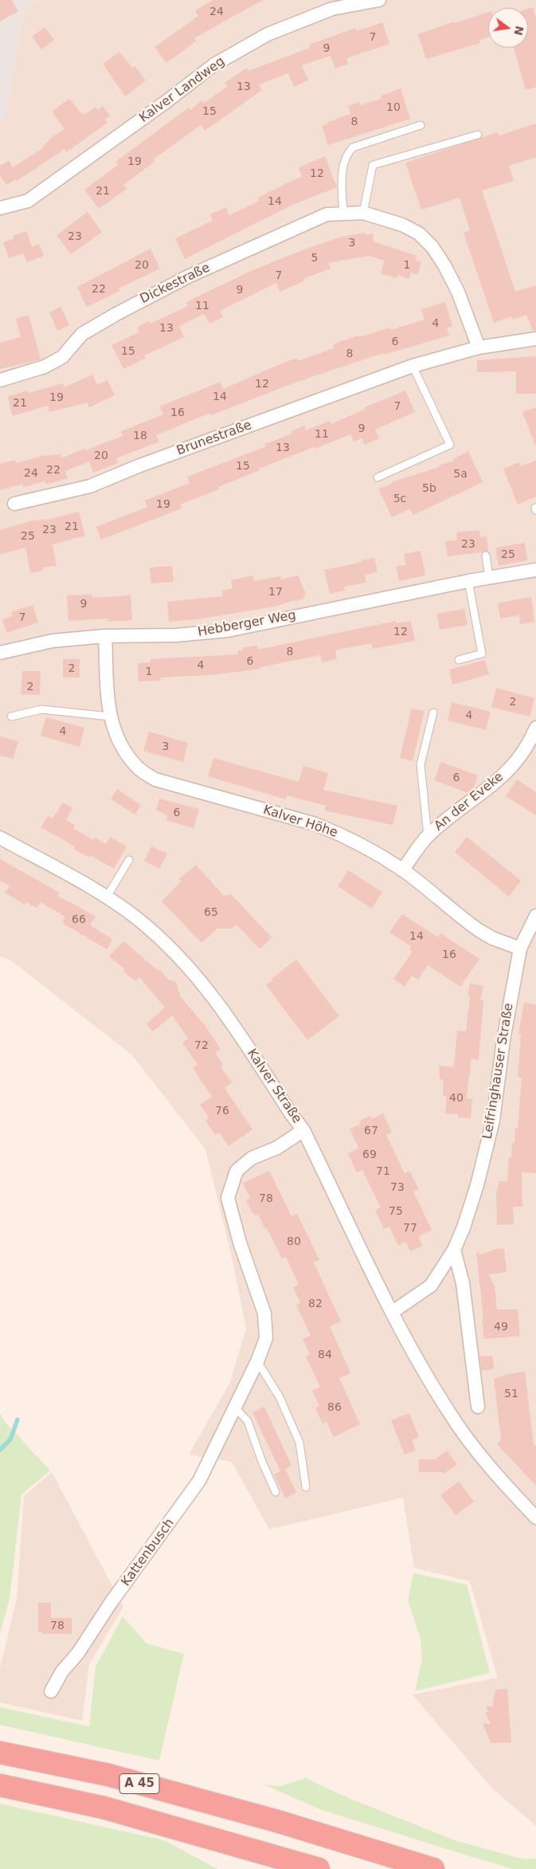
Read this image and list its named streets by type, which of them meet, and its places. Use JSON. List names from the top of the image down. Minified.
{"streets":{"highway":["A 45"],"street":["Kalver Landweg","Dickestraße","Brunestraße","Hebberger Weg","An der Eveke","Kalver Höhe","Leifringhauser Straße","Kalver Straße","Kattenbusch"]},"crossings":[["Dickestraße","Brunestraße"],["Hebberger Weg","Kalver Höhe"],["An der Eveke","Kalver Höhe"],["Kalver Höhe","Leifringhauser Straße"],["Leifringhauser Straße","Kalver Straße"],["Kalver Straße","Kattenbusch"]],"house_numbers":["24","7","9","13","10","15","8","19","12","21","14","23","3","5","20","1","7","22","9","11","4","13","6","15","8","12","14","19","21","7","16","9","11","18","13","20","15","22","24","5a","5b","5c","19","21","23","25","23","25","17","9","7","12","8","6","4","2","1","2","2","4","4","3","6","6","65","66","14","16","72","40","76","67","69","71","73","78","75","77","80","82","49","84","51","86","78"],"north":"right"}
